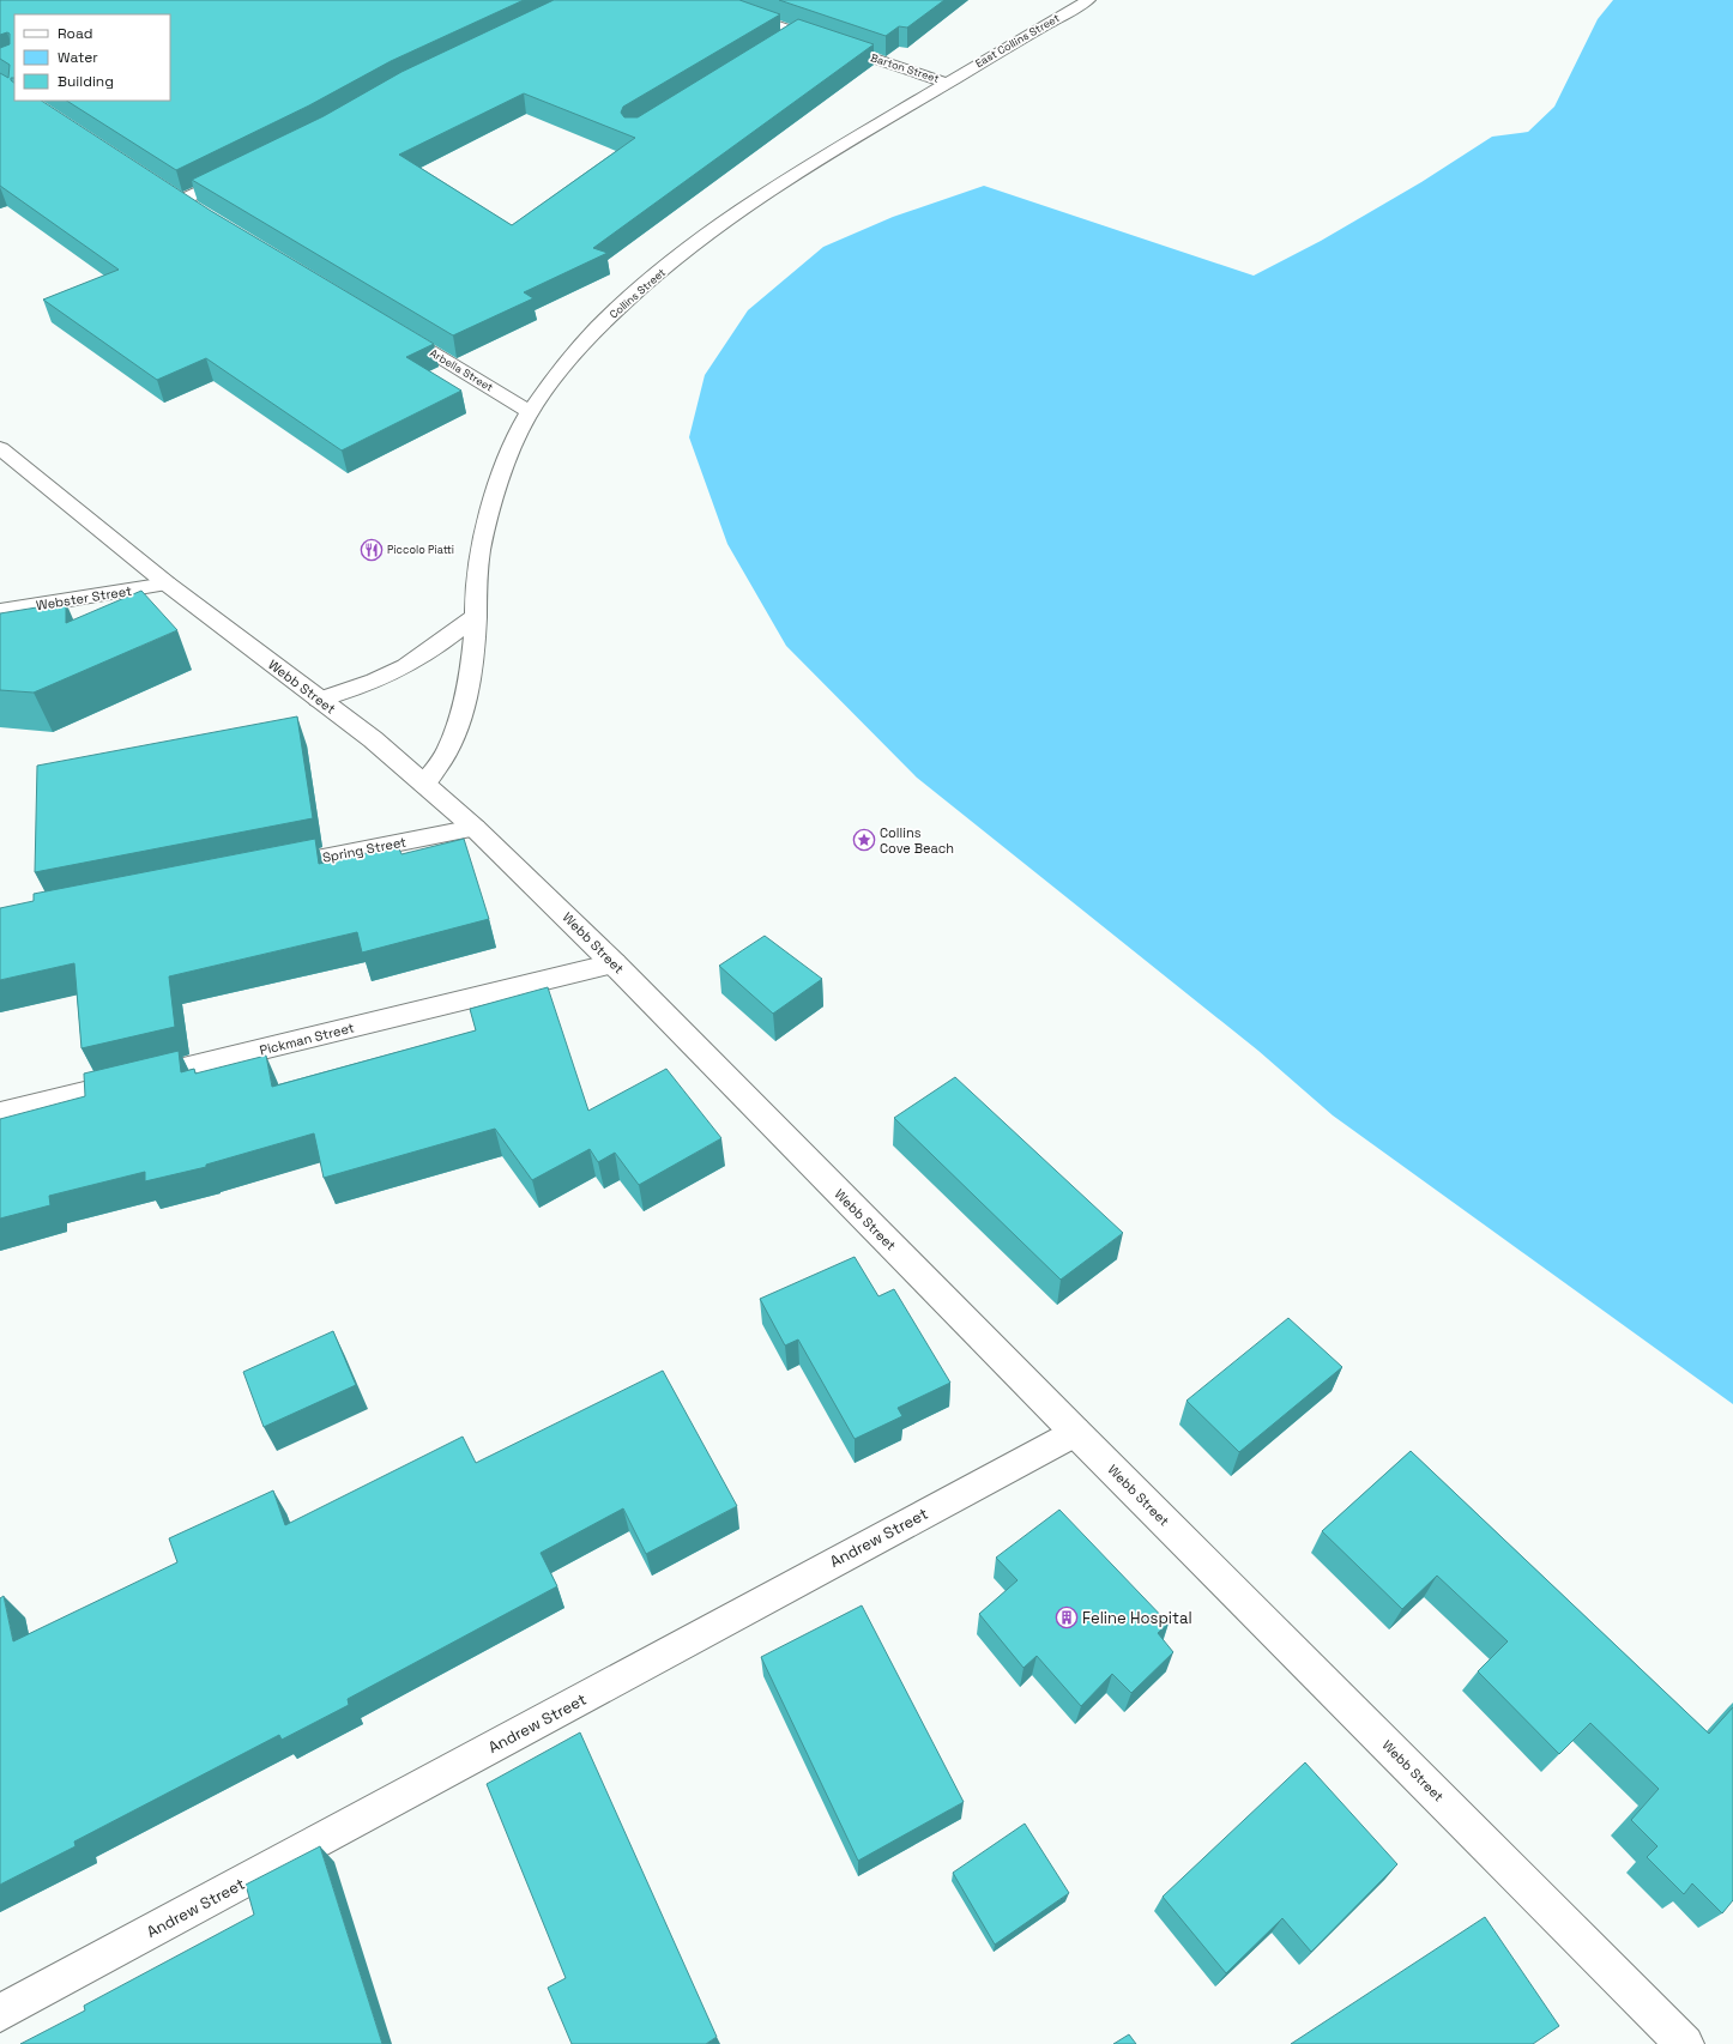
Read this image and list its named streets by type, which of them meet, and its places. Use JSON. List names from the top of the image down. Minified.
{"streets":{"street":["East Collins Street","Barton Street","Collins Street","Arbella Street","Webster Street","Webb Street","Spring Street","Pickman Street","Andrew Street"]},"crossings":[["East Collins Street","Barton Street"],["East Collins Street","Collins Street"],["Barton Street","Collins Street"],["Collins Street","Arbella Street"],["Collins Street","Webb Street"],["Webster Street","Webb Street"],["Webb Street","Spring Street"],["Webb Street","Pickman Street"],["Webb Street","Andrew Street"]],"places":{"restaurant":["Piccolo Piatti"],"place":["Collins Cove Beach"],"building":["Feline Hospital"]},"legend":["Road","Water","Building"]}
